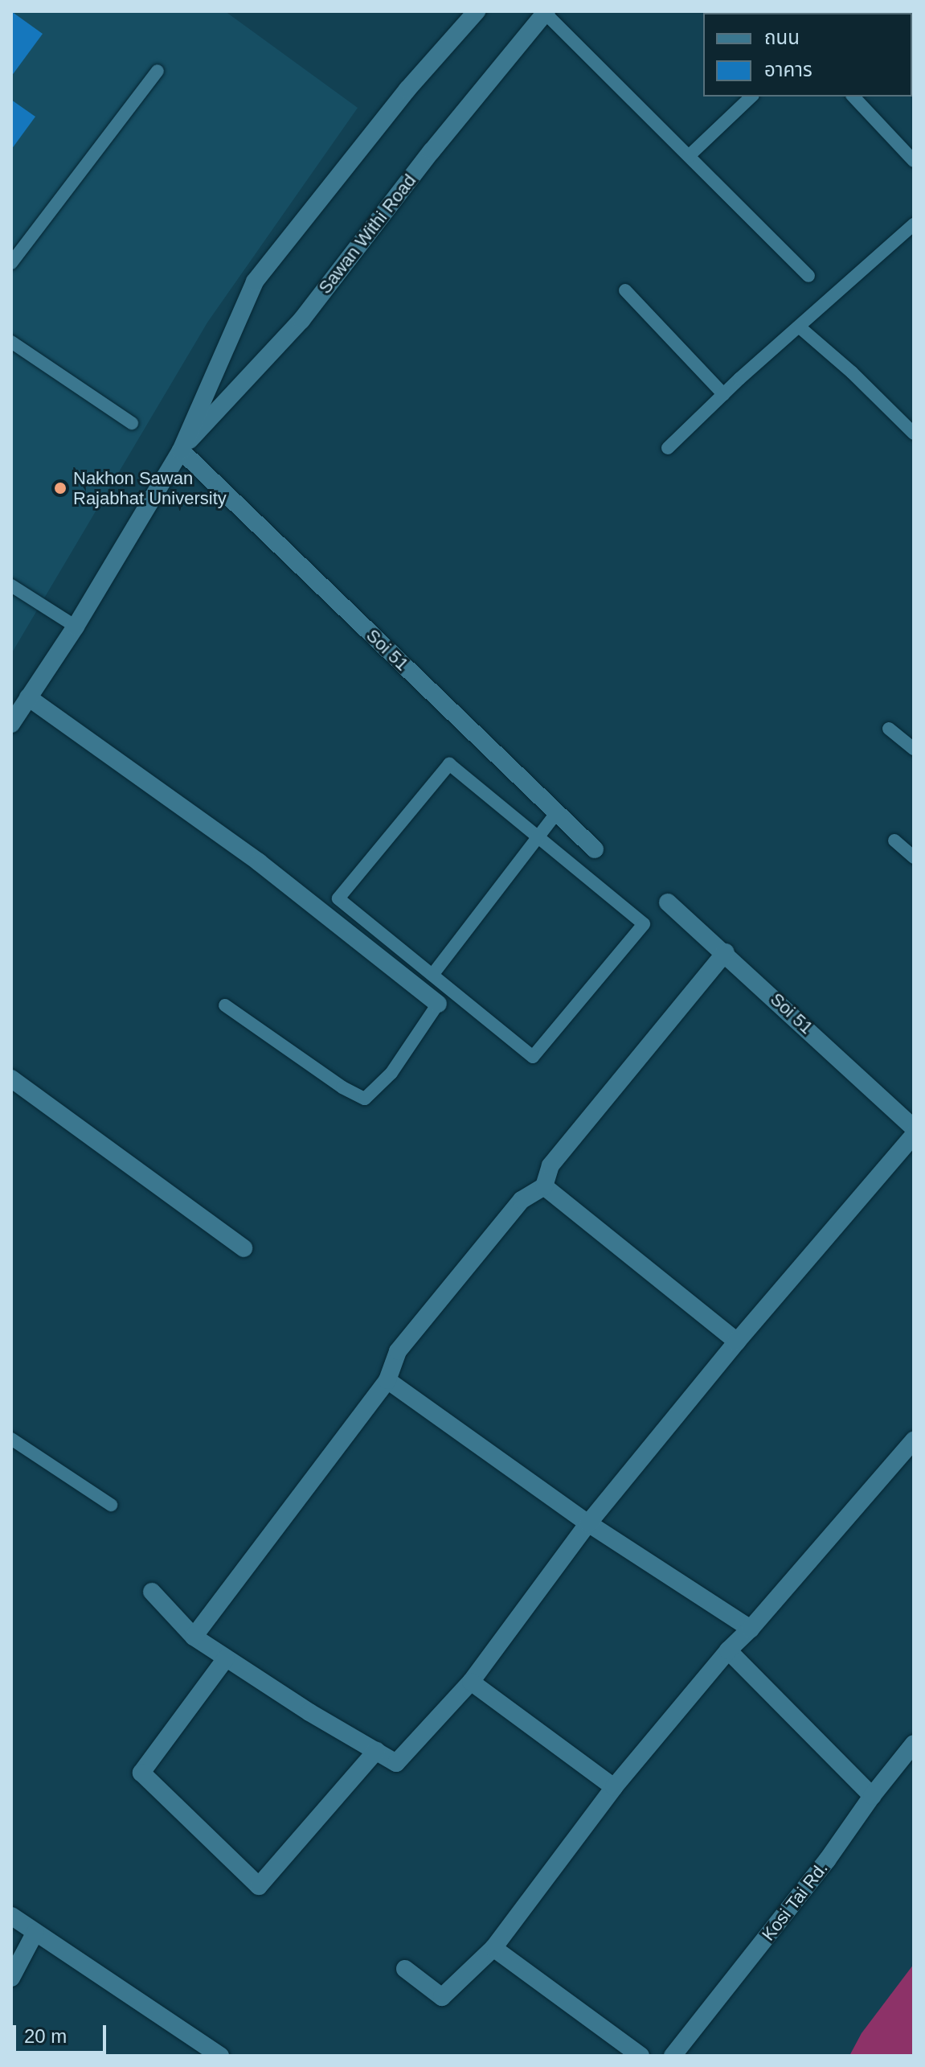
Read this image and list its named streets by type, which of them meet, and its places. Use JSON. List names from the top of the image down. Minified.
{"streets":{"street":["Sawan Withi Road","Soi 51","Kosi Tai Rd."]},"crossings":[["Sawan Withi Road","Soi 51"]],"places":["Nakhon Sawan Rajabhat University"],"legend":["ถนน","อาคาร"],"scale_bar":"20 m"}
